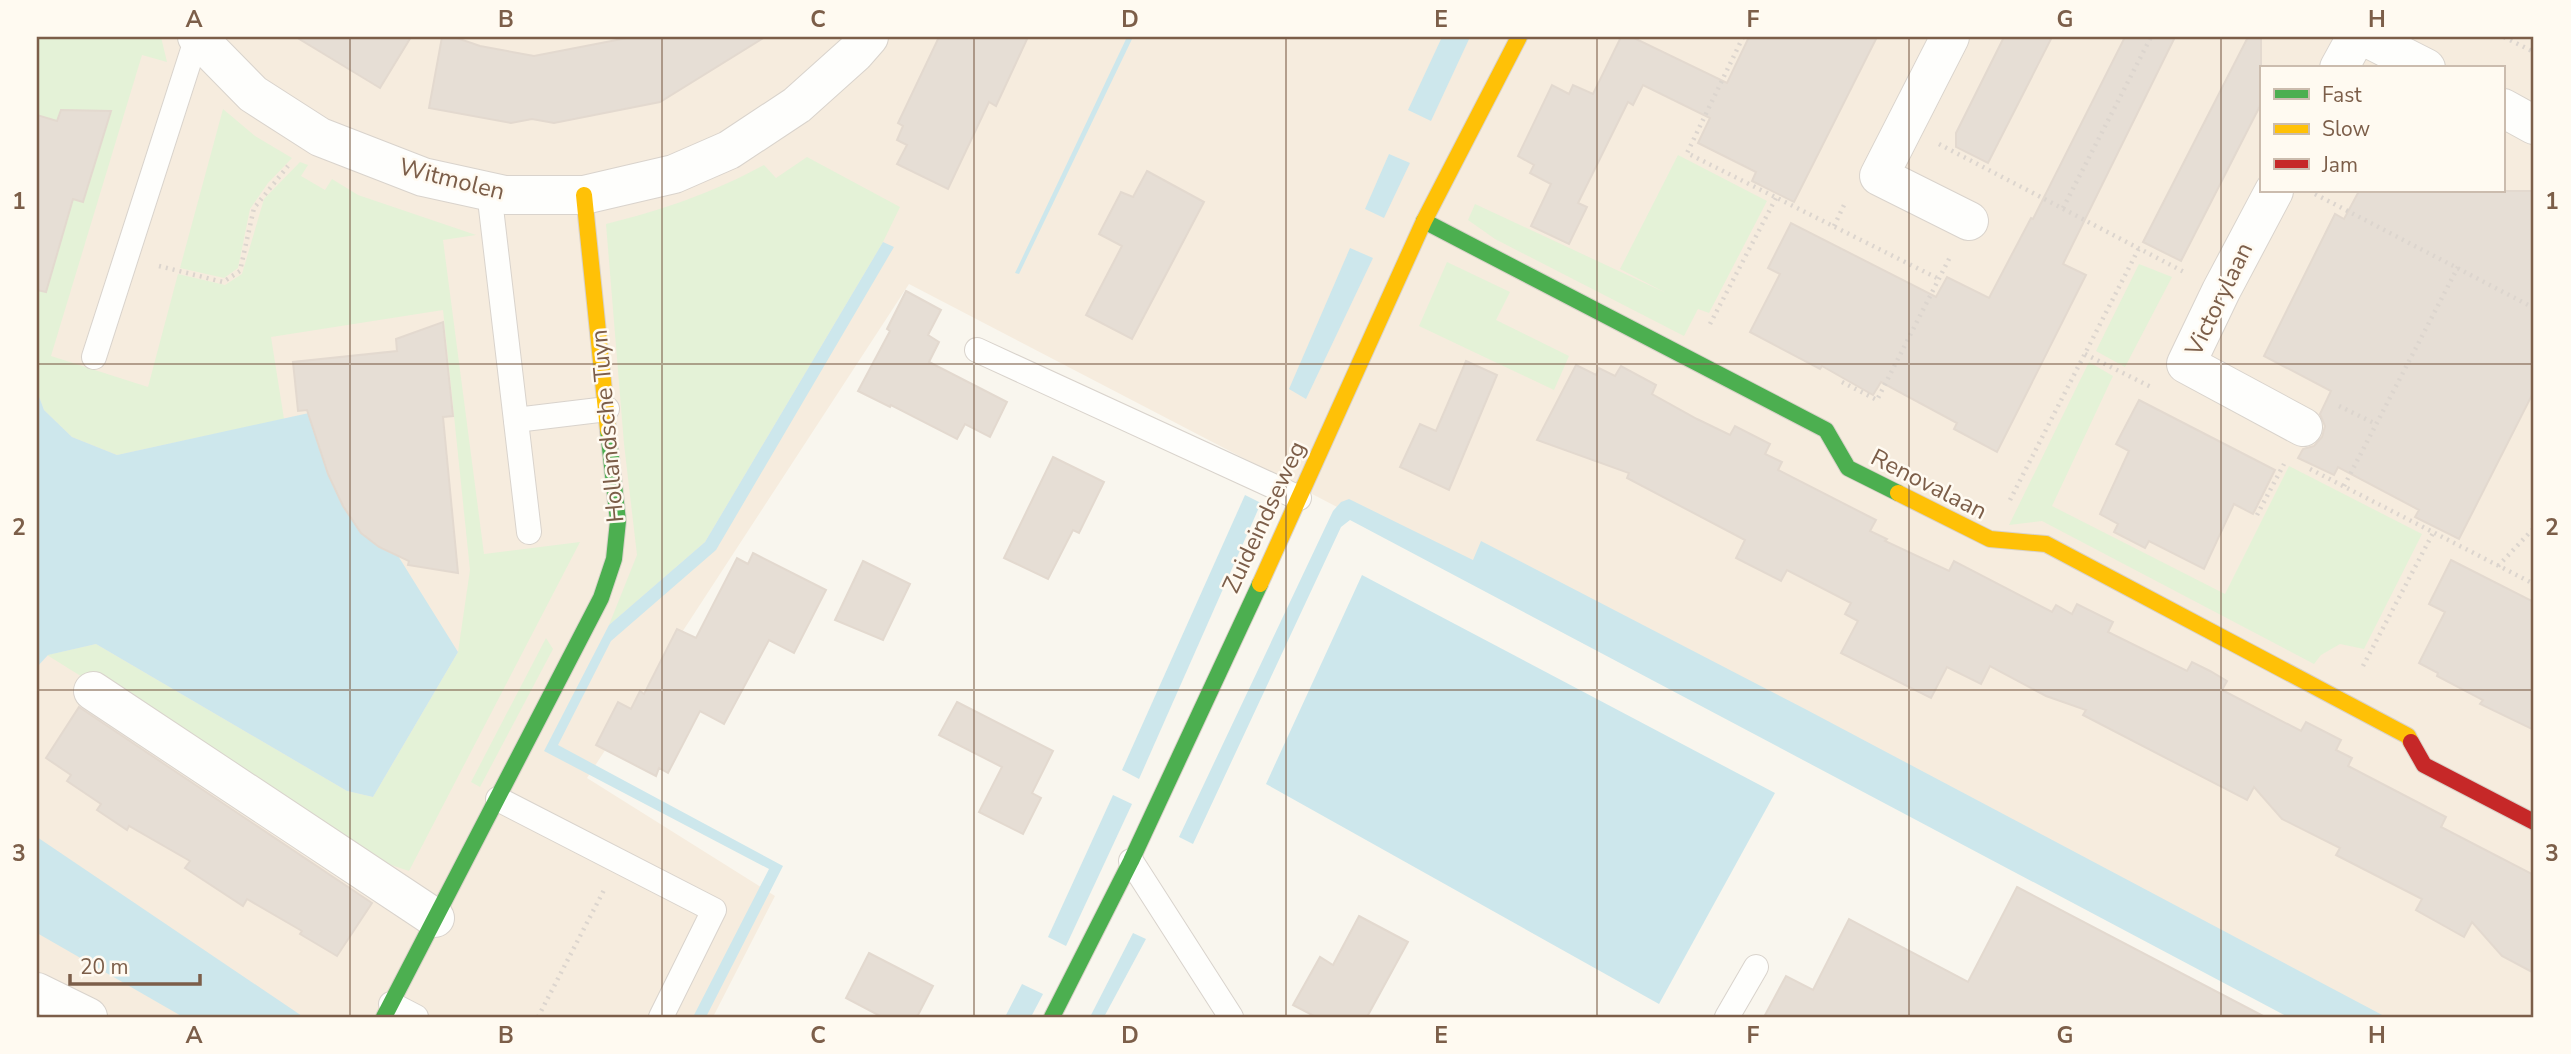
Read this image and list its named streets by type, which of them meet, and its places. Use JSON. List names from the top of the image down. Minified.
{"streets":{"street":["Witmolen","Victorylaan","Hollandsche Tuyn","Renovalaan","Zuideindseweg"]},"crossings":[["Witmolen","Hollandsche Tuyn"],["Renovalaan","Zuideindseweg"]],"legend":["Fast","Slow","Jam"],"scale_bar":"20 m","grid":{"columns":["A","B","C","D","E","F","G","H"],"rows":["1","2","3"]}}
